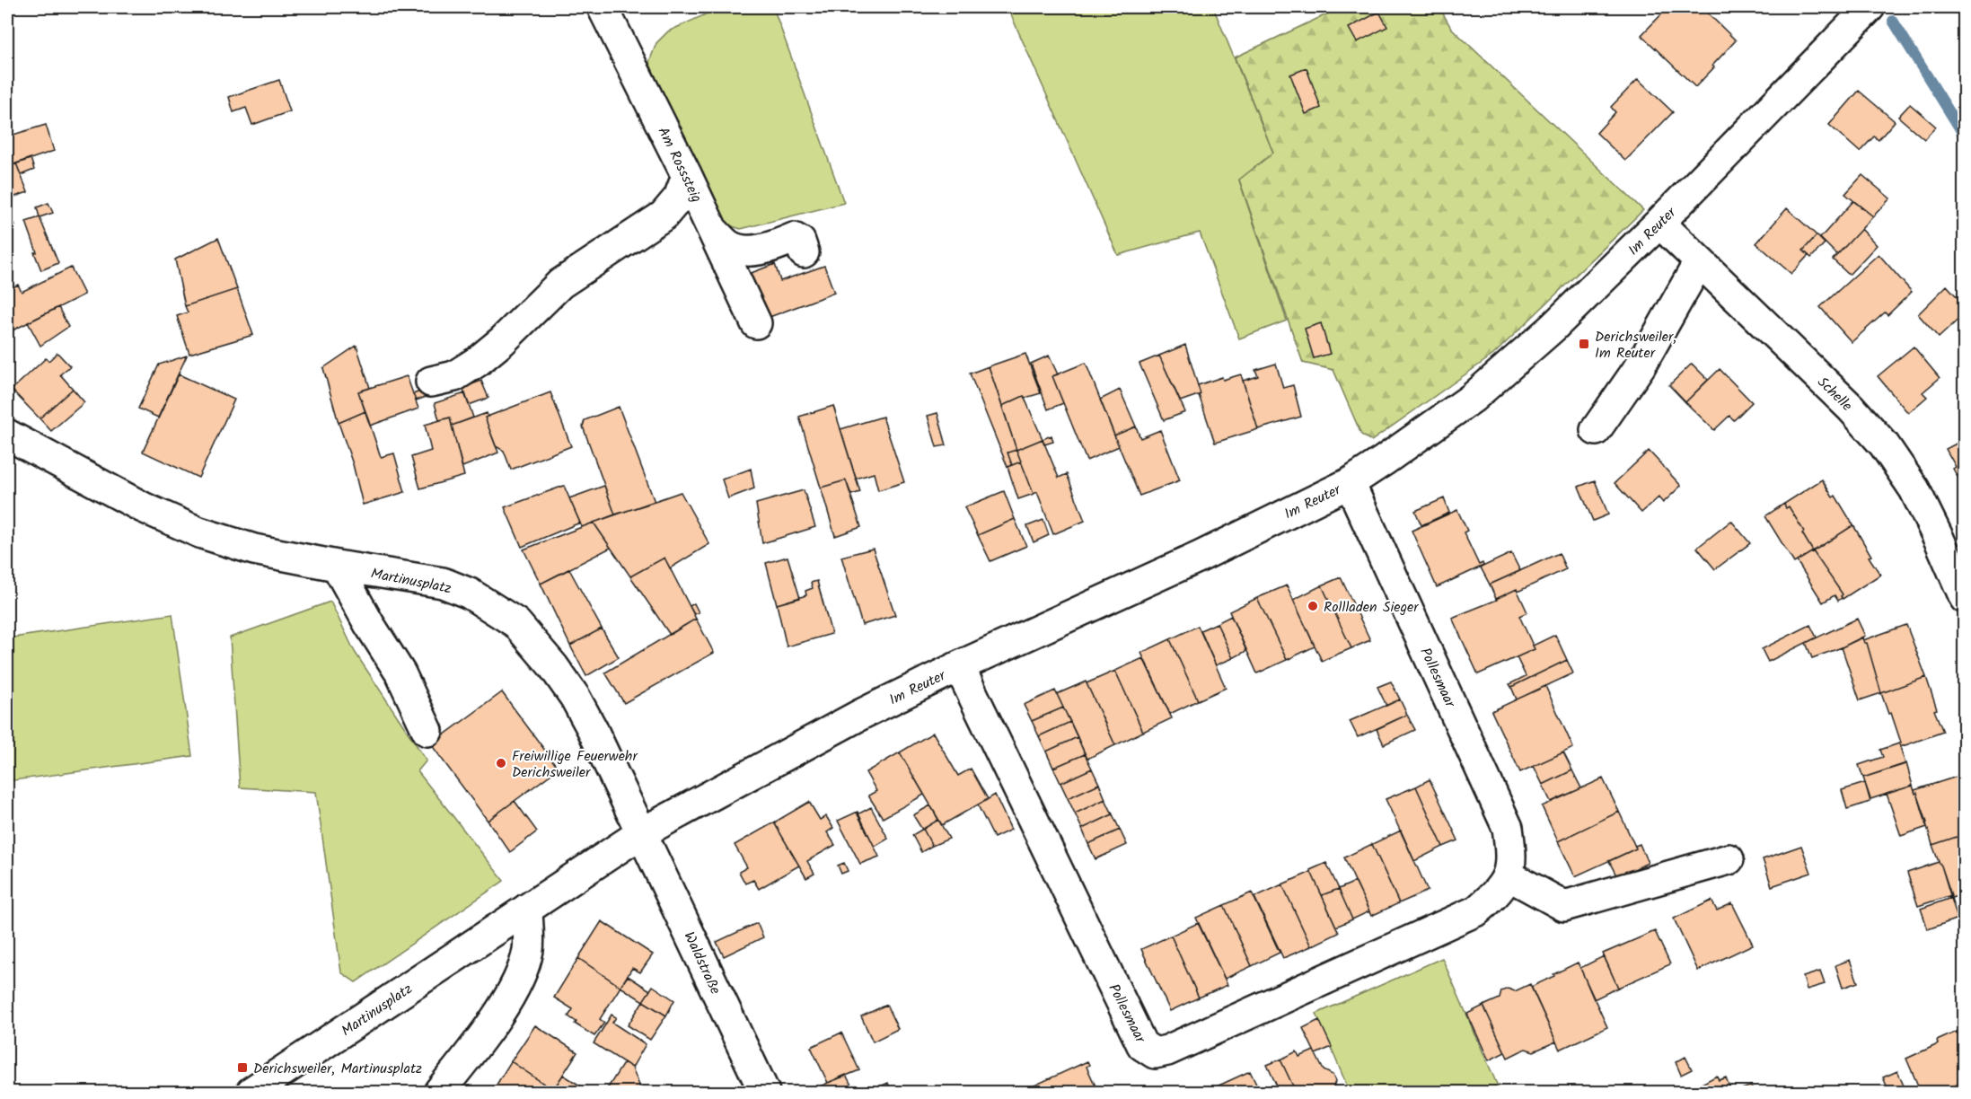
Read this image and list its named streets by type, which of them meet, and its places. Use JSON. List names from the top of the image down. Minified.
{"streets":{"street":["Am Rosssteig","Im Reuter","Schelle","Martinusplatz","Pollesmaar","Waldstraße"]},"crossings":[["Im Reuter","Schelle"],["Im Reuter","Martinusplatz"],["Im Reuter","Pollesmaar"],["Im Reuter","Waldstraße"],["Martinusplatz","Waldstraße"]],"places":{"transit":["Derichsweiler, Im Reuter","Derichsweiler, Martinusplatz"],"other":["Rollladen Sieger","Freiwillige Feuerwehr Derichsweiler"]}}
